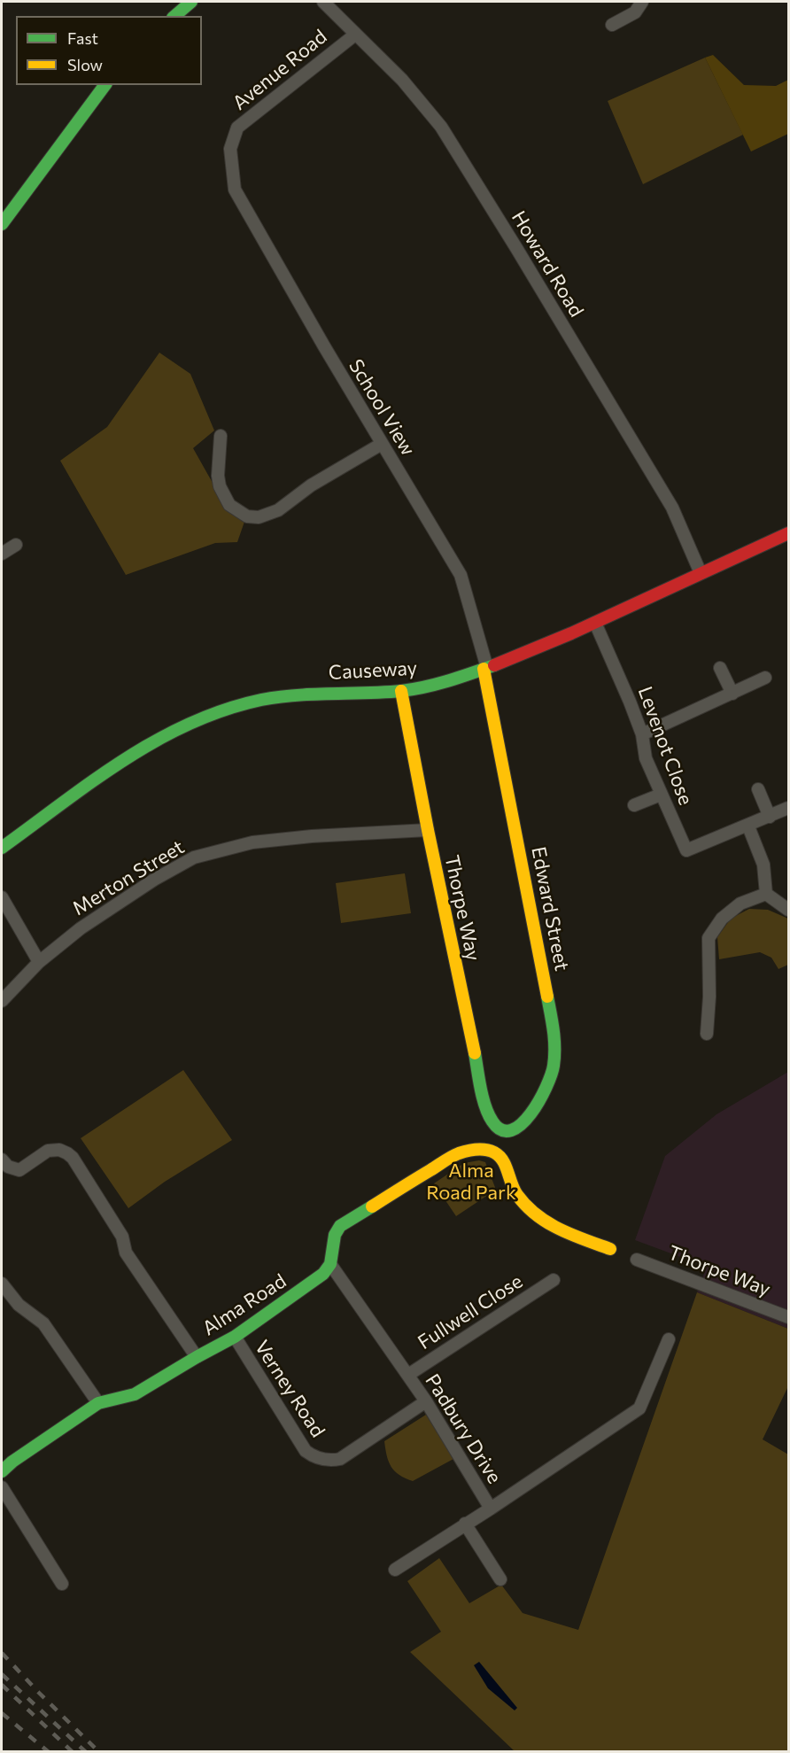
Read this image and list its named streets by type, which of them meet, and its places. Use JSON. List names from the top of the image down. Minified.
{"streets":{"street":["Avenue Road","Howard Road","School View","Causeway","Levenot Close","Merton Street","Thorpe Way","Edward Street","Alma Road","Fullwell Close","Verney Road","Padbury Drive"]},"crossings":[["Avenue Road","Howard Road"],["Avenue Road","School View"],["Howard Road","Causeway"],["School View","Causeway"],["School View","Edward Street"],["Causeway","Levenot Close"],["Causeway","Thorpe Way"],["Causeway","Edward Street"],["Merton Street","Thorpe Way"],["Thorpe Way","Edward Street"],["Alma Road","Verney Road"],["Alma Road","Padbury Drive"],["Fullwell Close","Padbury Drive"],["Verney Road","Padbury Drive"]],"parks":["Alma Road Park"],"legend":["Fast","Slow"]}
